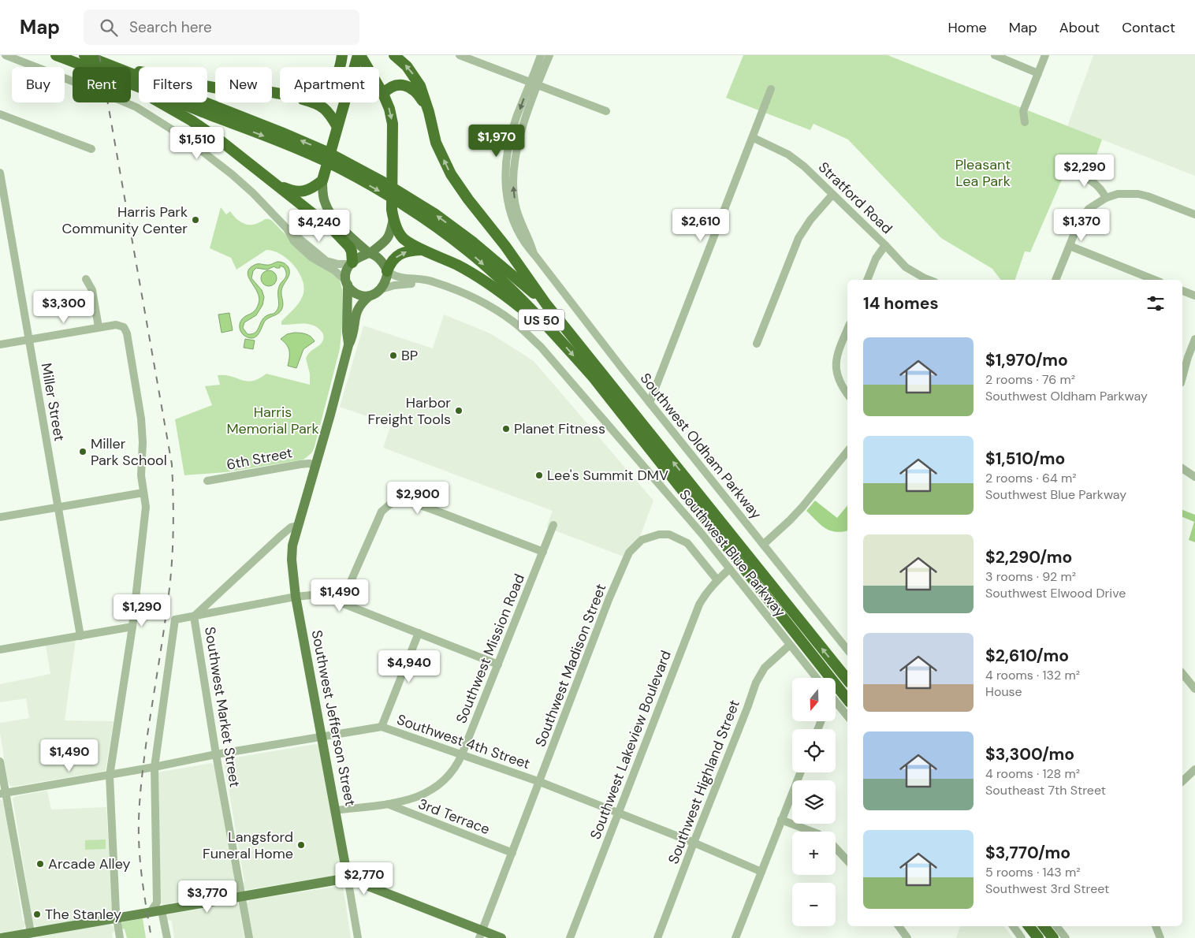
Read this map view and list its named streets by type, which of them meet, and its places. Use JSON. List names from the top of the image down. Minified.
{"streets":{"highway":["US 50"],"main road":["Southwest Jefferson Street"],"street":["Stratford Road","Miller Street","Southwest Oldham Parkway","6th Street","Southwest Blue Parkway","Southwest Mission Road","Southwest Madison Street","Southwest Market Street","Southwest 4th Street","Southwest Lakeview Boulevard","Southwest Highland Street","3rd Terrace"]},"crossings":[["6th Street","Southwest Jefferson Street"],["Southwest Blue Parkway","Southwest Jefferson Street"],["Southwest Blue Parkway","Southwest Lakeview Boulevard"],["Southwest Blue Parkway","Southwest Highland Street"],["Southwest Mission Road","Southwest Jefferson Street"],["Southwest Mission Road","Southwest 4th Street"],["Southwest Mission Road","3rd Terrace"],["Southwest Madison Street","Southwest 4th Street"],["Southwest Madison Street","Southwest Lakeview Boulevard"],["Southwest Madison Street","3rd Terrace"],["Southwest Market Street","Southwest Jefferson Street"],["Southwest Market Street","Southwest 4th Street"],["Southwest Jefferson Street","Southwest 4th Street"],["Southwest 4th Street","Southwest Lakeview Boulevard"],["Southwest 4th Street","Southwest Highland Street"]],"parks":["Pleasant Lea Park","Harris Memorial Park"],"places":["Harris Park Community Center","BP","Harbor Freight Tools","Planet Fitness","Miller Park School","Lee's Summit DMV","Langsford Funeral Home","Arcade Alley","The Stanley"],"north":"bottom","page":{"header":"Map","search":"Search here","nav":["Home","Map","About","Contact"],"chip":["Buy","Rent","Filters","New","Apartment"],"price":["$1,970","$1,510","$2,290","$2,610","$1,370","$4,240","$3,300","$2,900","$1,490","$1,290","$4,940","$1,490","$2,770","$3,770"],"heading":"14 homes","list":[{"name":"$1,970/mo","note":"2 rooms · 76 m² · Southwest Oldham Parkway"},{"name":"$1,510/mo","note":"2 rooms · 64 m² · Southwest Blue Parkway"},{"name":"$2,290/mo","note":"3 rooms · 92 m² · Southwest Elwood Drive"},{"name":"$2,610/mo","note":"4 rooms · 132 m² · House"},{"name":"$3,300/mo","note":"4 rooms · 128 m² · Southeast 7th Street"},{"name":"$3,770/mo","note":"5 rooms · 143 m² · Southwest 3rd Street"}],"map_buttons":["+","−"]}}
